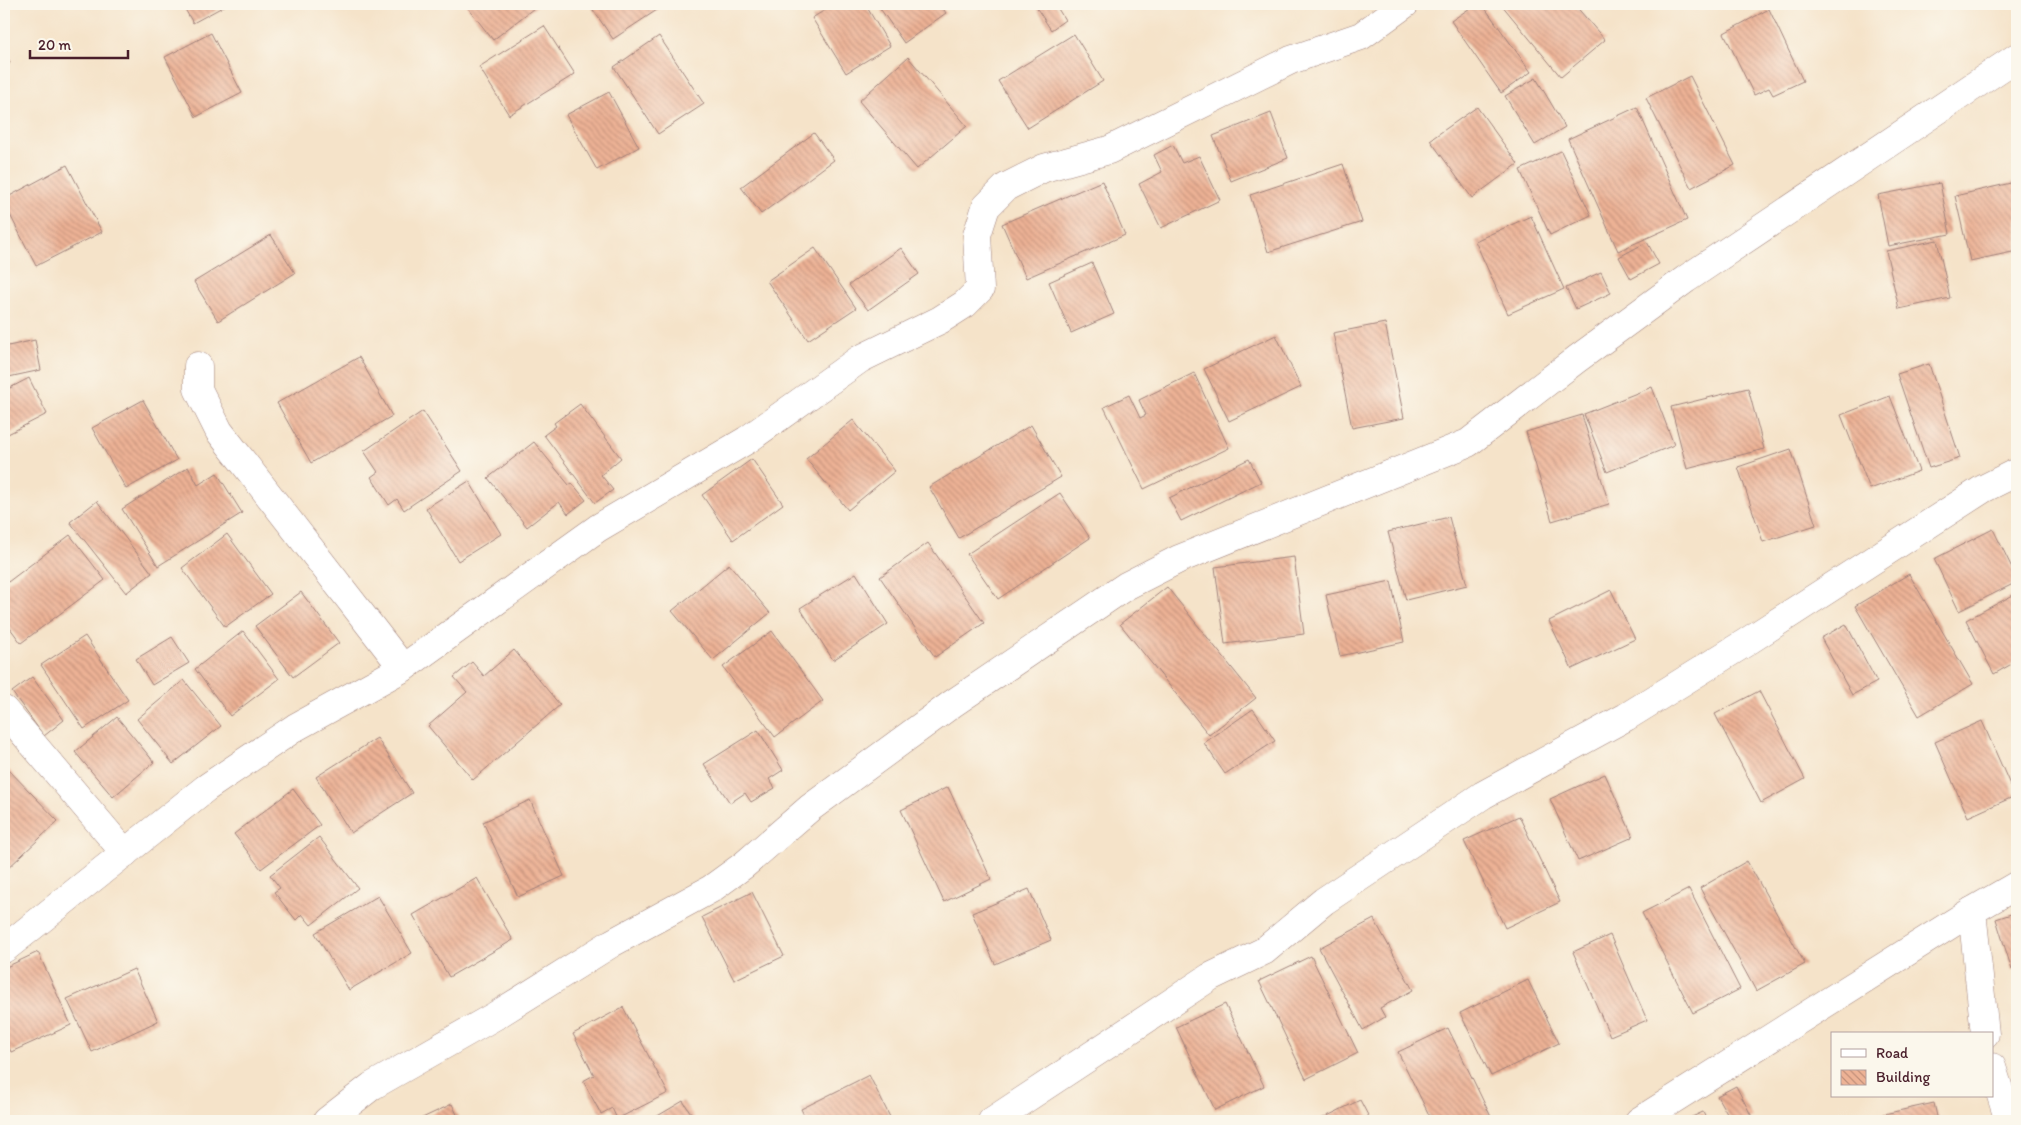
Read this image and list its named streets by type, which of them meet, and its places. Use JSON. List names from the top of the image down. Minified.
{"legend":["Road","Building"],"scale_bar":"20 m"}
